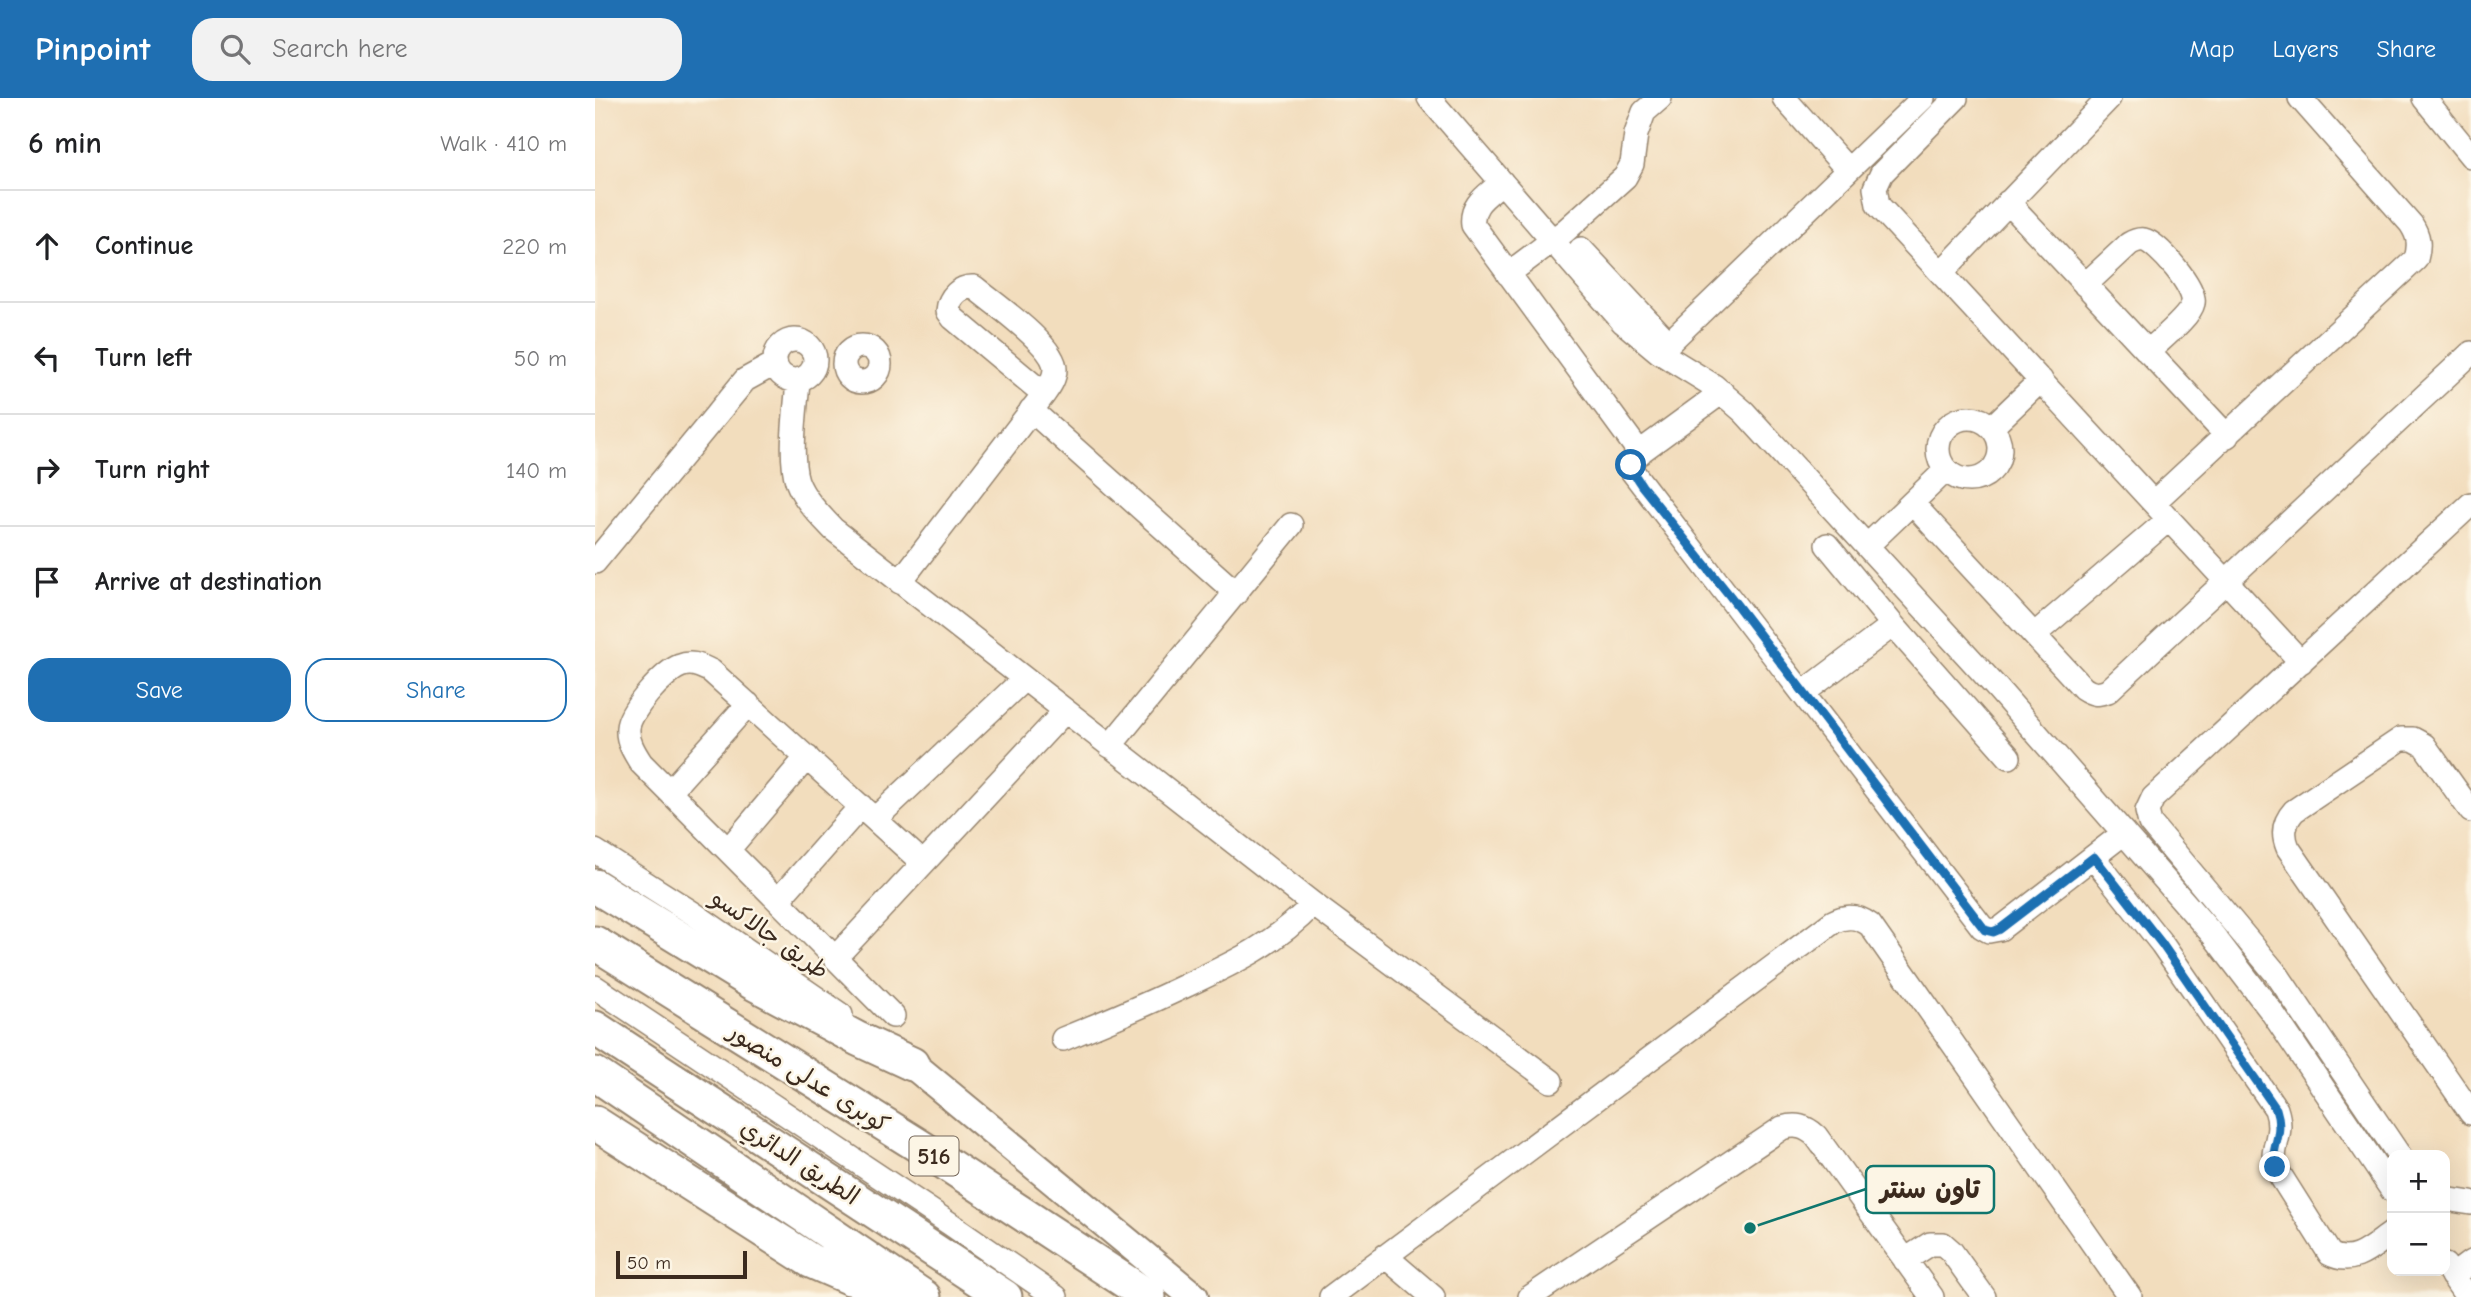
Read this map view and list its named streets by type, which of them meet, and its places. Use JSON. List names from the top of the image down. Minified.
{"streets":{"highway":["كوبرى عدلى منصور","516","الطريق الدائري"],"street":["طريق جالاكسو"]},"places":["تاون سنتر"],"scale_bar":"50 m","page":{"header":"Pinpoint","search":"Search here","nav":["Map","Layers","Share"],"heading":["6 min","Walk · 410 m"],"list":[["Continue","220 m"],["Turn left","50 m"],["Turn right","140 m"],"Arrive at destination"],"buttons":["Save","Share"],"map_buttons":["+","−"],"scale":"50 m"}}
